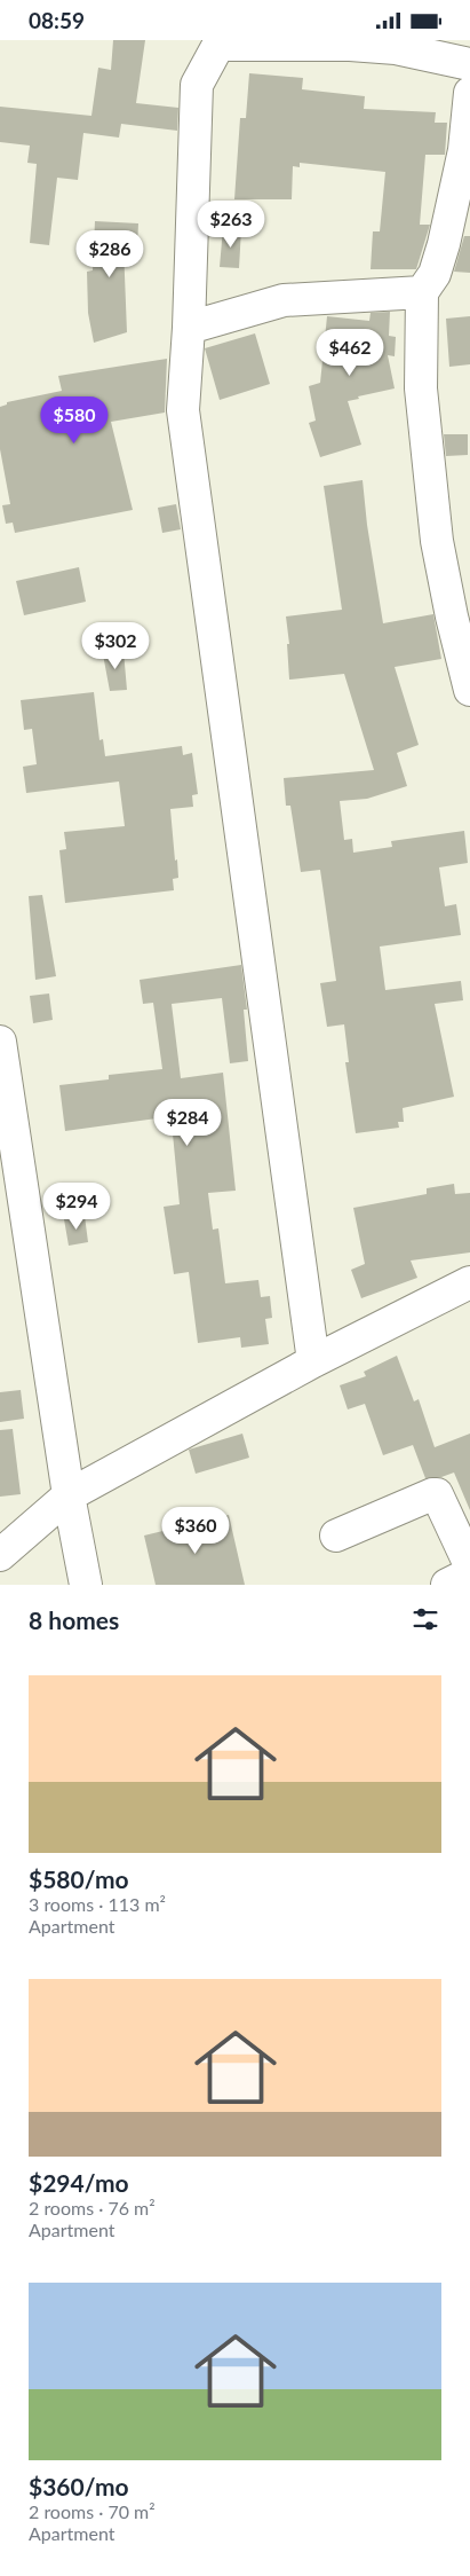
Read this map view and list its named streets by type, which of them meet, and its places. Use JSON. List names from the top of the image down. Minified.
{"page":{"status":"08:59","price":["$263","$286","$462","$580","$302","$284","$294","$360"],"heading":"8 homes","list":[{"name":"$580/mo","note":"3 rooms · 113 m² · Apartment"},{"name":"$294/mo","note":"2 rooms · 76 m² · Apartment"},{"name":"$360/mo","note":"2 rooms · 70 m² · Apartment"}]}}
